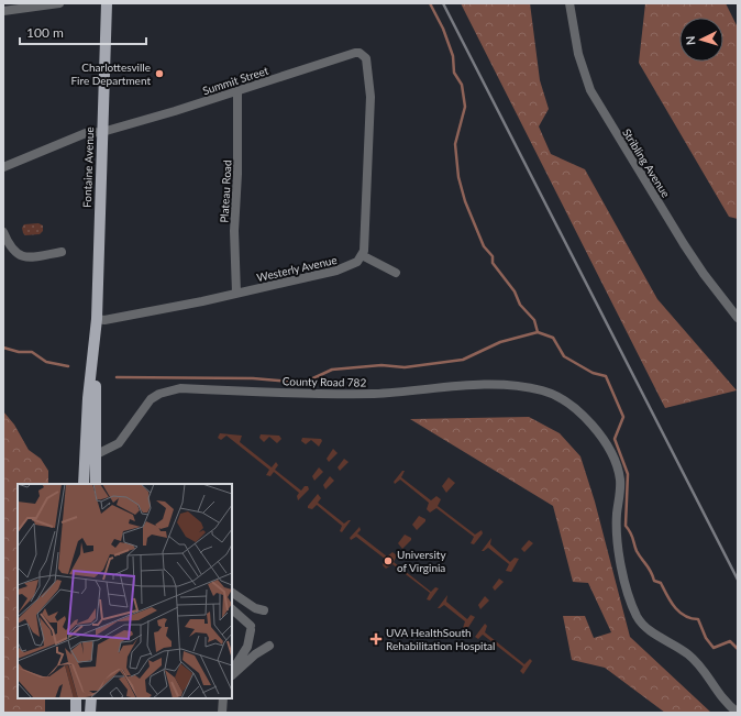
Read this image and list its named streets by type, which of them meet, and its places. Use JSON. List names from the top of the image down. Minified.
{"streets":{"main road":["Fontaine Avenue"],"street":["Summit Street","Stribling Avenue","Plateau Road","Westerly Avenue","County Road 782"]},"crossings":[["Summit Street","Fontaine Avenue"],["Summit Street","Plateau Road"],["Summit Street","Westerly Avenue"],["Fontaine Avenue","Westerly Avenue"],["Fontaine Avenue","County Road 782"],["Plateau Road","Westerly Avenue"]],"places":{"other":["Charlottesville Fire Department","University of Virginia"],"health":["UVA HealthSouth Rehabilitation Hospital"]},"scale_bar":"100 m","north":"left"}
